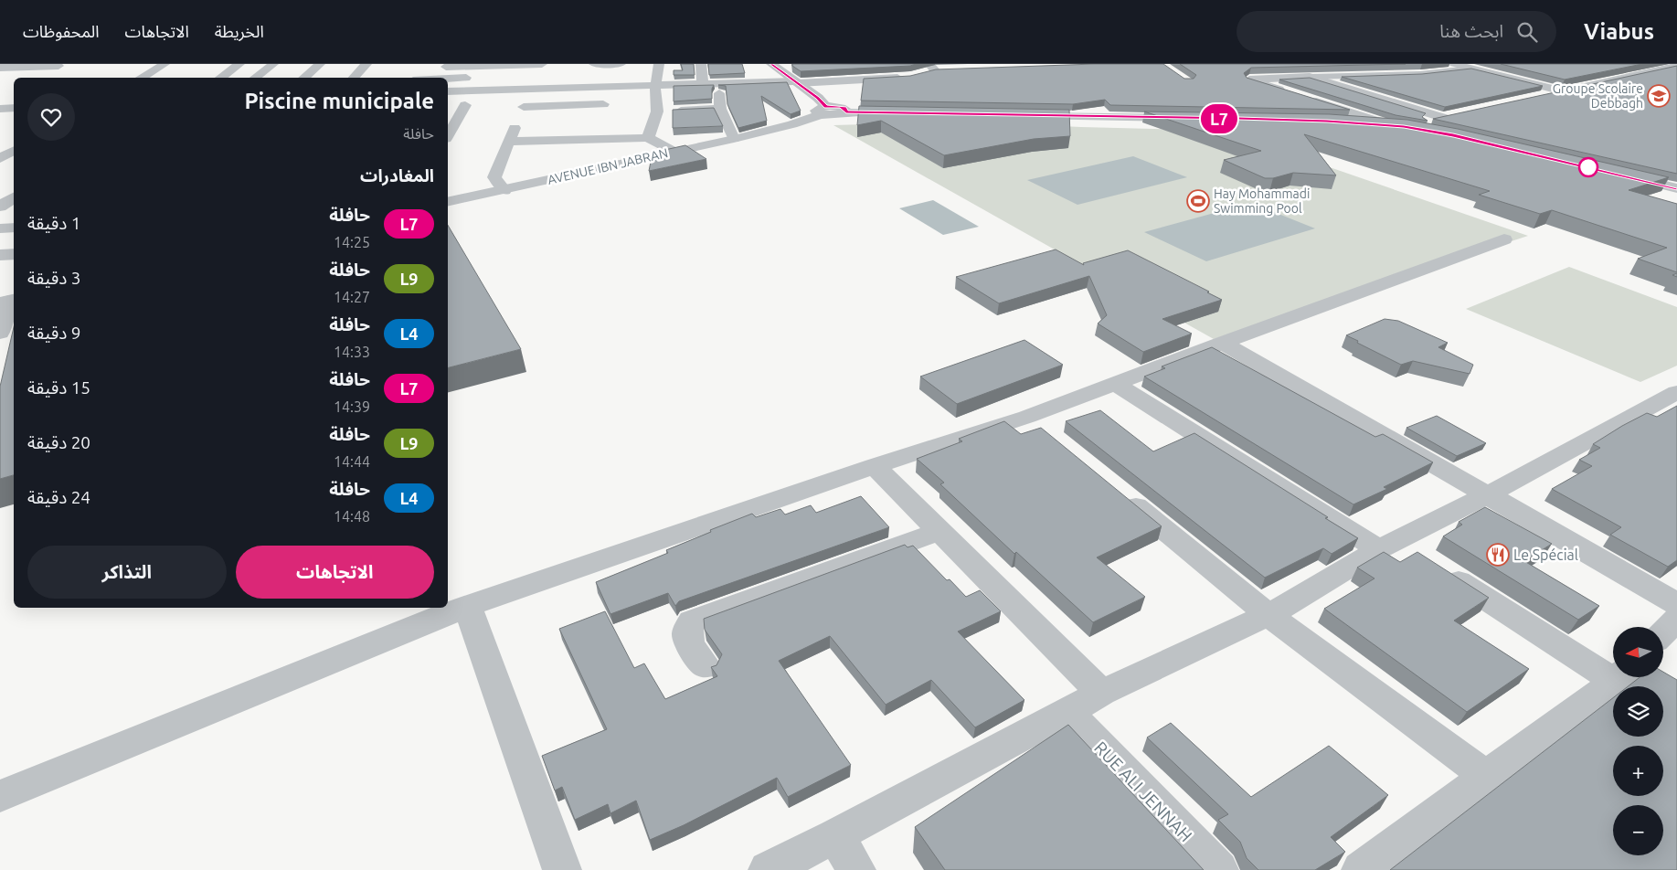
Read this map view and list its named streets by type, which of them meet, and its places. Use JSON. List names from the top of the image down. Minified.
{"streets":{"street":["AVENUE IBN JABRAN","RUE ALI JENNAH"]},"places":{"school or university":["Groupe Scolaire Debbagh"],"sports":["Hay Mohammadi Swimming Pool"],"restaurant":["Le Spécial"]},"lines":["bus line L7"],"north":"left","page":{"header":"Viabus","search":"ابحث هنا","nav":["الخريطة","الاتجاهات","المحفوظات"],"on_map":"L7","heading":[["Piscine municipale","حافلة"],"المغادرات"],"list":[{"mark":"L7","name":"حافلة","note":"14:25","value":"1 دقيقة"},{"mark":"L9","name":"حافلة","note":"14:27","value":"3 دقيقة"},{"mark":"L4","name":"حافلة","note":"14:33","value":"9 دقيقة"},{"mark":"L7","name":"حافلة","note":"14:39","value":"15 دقيقة"},{"mark":"L9","name":"حافلة","note":"14:44","value":"20 دقيقة"},{"mark":"L4","name":"حافلة","note":"14:48","value":"24 دقيقة"}],"buttons":["الاتجاهات","التذاكر"],"map_buttons":["+","−"]}}
